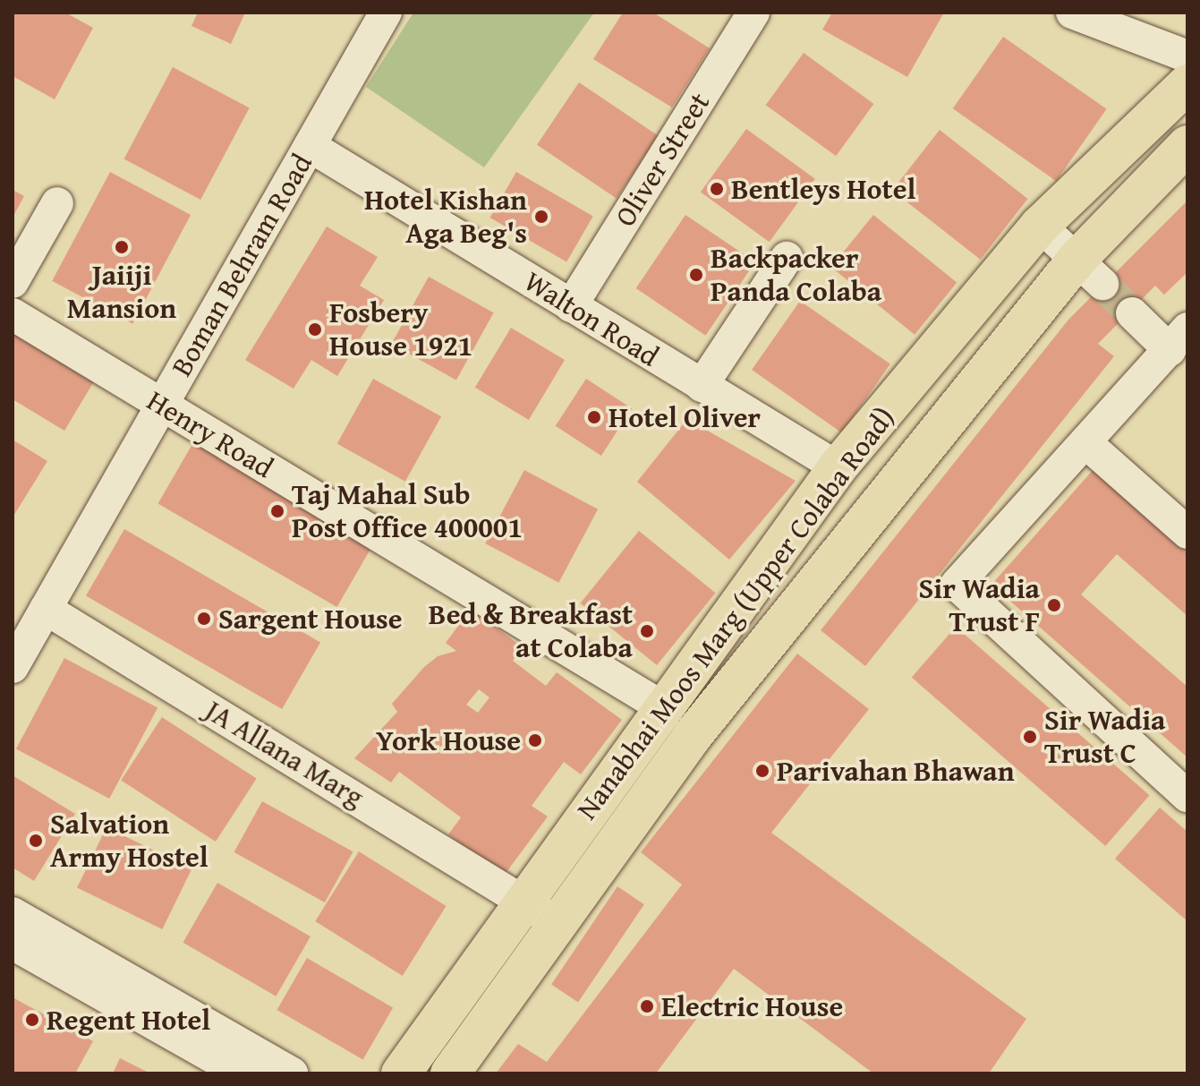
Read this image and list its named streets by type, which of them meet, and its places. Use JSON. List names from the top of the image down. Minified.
{"streets":{"main road":["Nanabhai Moos Marg (Upper Colaba Road)"],"street":["Oliver Street","Boman Behram Road","Walton Road","Henry Road","JA Allana Marg"]},"crossings":[["Oliver Street","Walton Road"],["Boman Behram Road","Walton Road"],["Boman Behram Road","Henry Road"],["Boman Behram Road","JA Allana Marg"],["Walton Road","Nanabhai Moos Marg (Upper Colaba Road)"],["Henry Road","Nanabhai Moos Marg (Upper Colaba Road)"],["Nanabhai Moos Marg (Upper Colaba Road)","JA Allana Marg"]],"places":["Bentleys Hotel","Hotel Kishan Aga Beg's","Jaiiji Mansion","Backpacker Panda Colaba","Fosbery House 1921","Hotel Oliver","Taj Mahal Sub Post Office 400001","Sir Wadia Trust F","Sargent House","Bed & Breakfast at Colaba","Sir Wadia Trust C","York House","Parivahan Bhawan","Salvation Army Hostel","Electric House","Regent Hotel"]}
